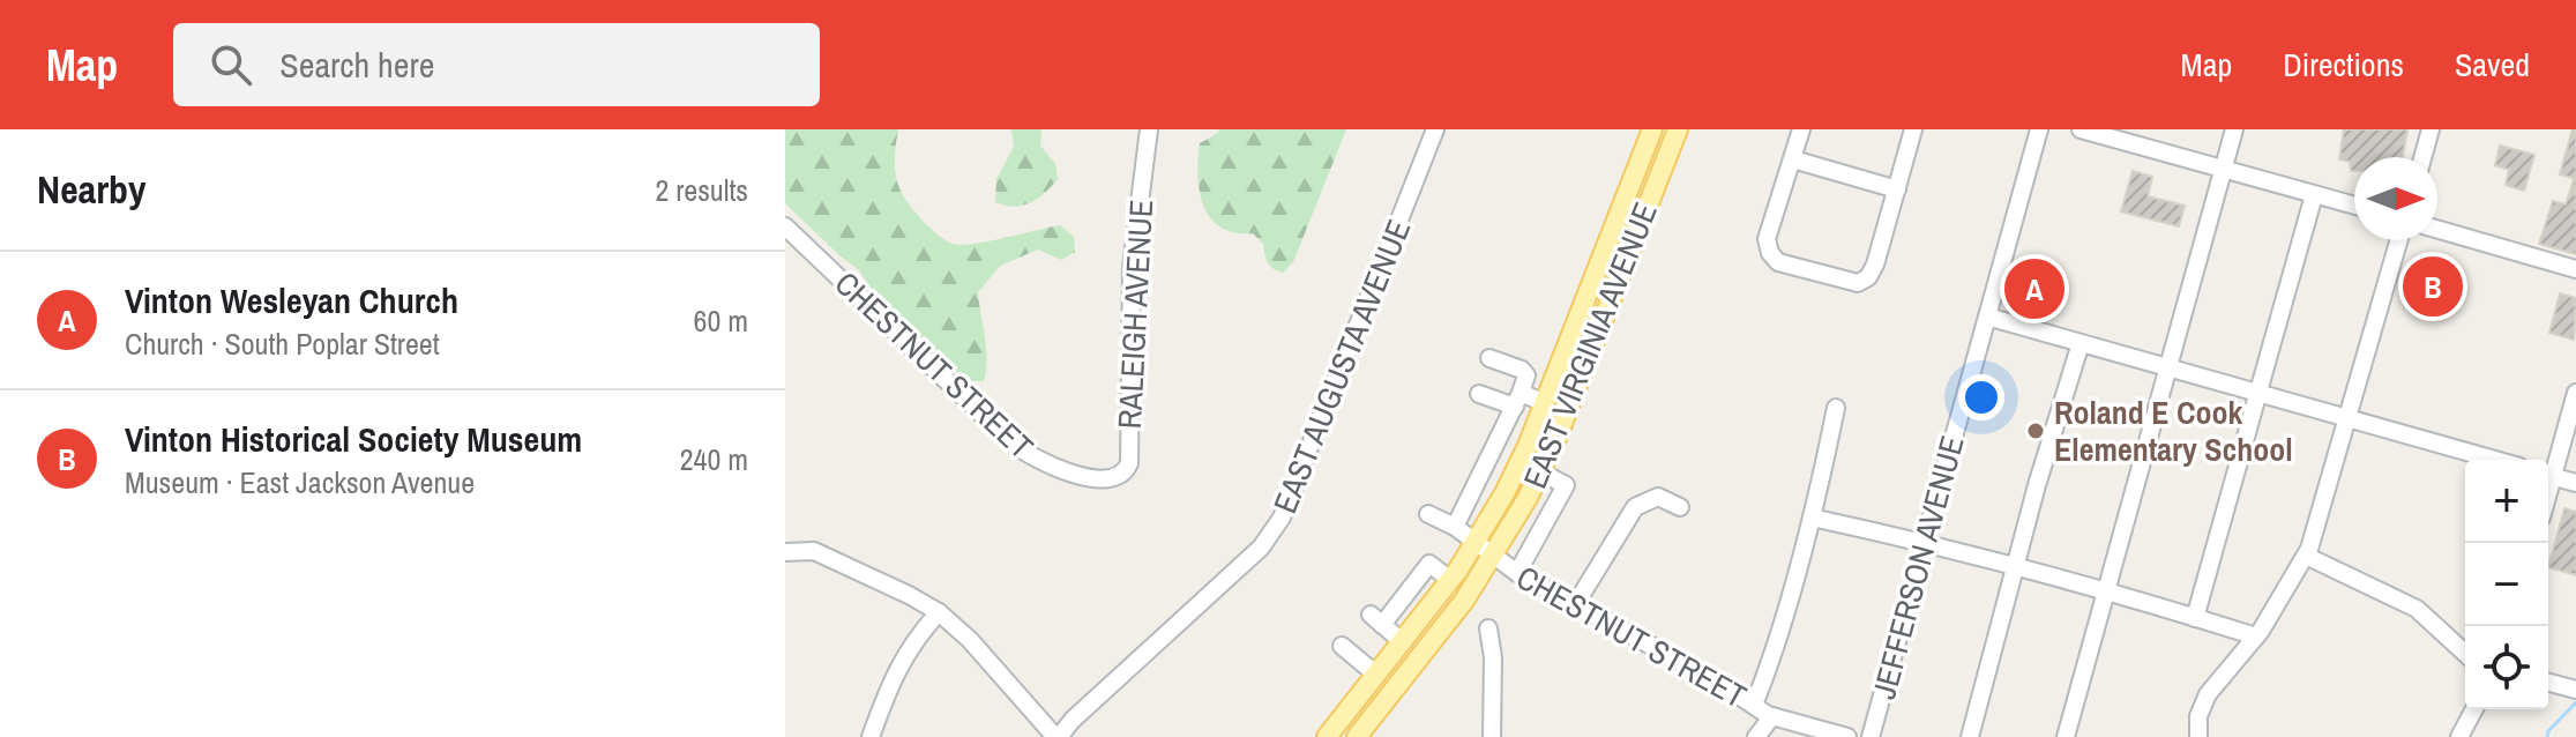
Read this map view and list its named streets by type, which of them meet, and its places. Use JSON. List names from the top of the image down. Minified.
{"streets":{"main road":["EAST VIRGINIA AVENUE"],"street":["RALEIGH AVENUE","CHESTNUT STREET","EAST AUGUSTA AVENUE","JEFFERSON AVENUE"]},"crossings":[["RALEIGH AVENUE","CHESTNUT STREET"],["EAST VIRGINIA AVENUE","CHESTNUT STREET"]],"places":["Roland E Cook Elementary School"],"north":"right","page":{"header":"Map","search":"Search here","nav":["Map","Directions","Saved"],"heading":["Nearby","2 results"],"list":[{"mark":"A","name":"Vinton Wesleyan Church","note":"Church · South Poplar Street","value":"60 m"},{"mark":"B","name":"Vinton Historical Society Museum","note":"Museum · East Jackson Avenue","value":"240 m"}],"pins":["B","A"],"map_buttons":["+","−"]}}
